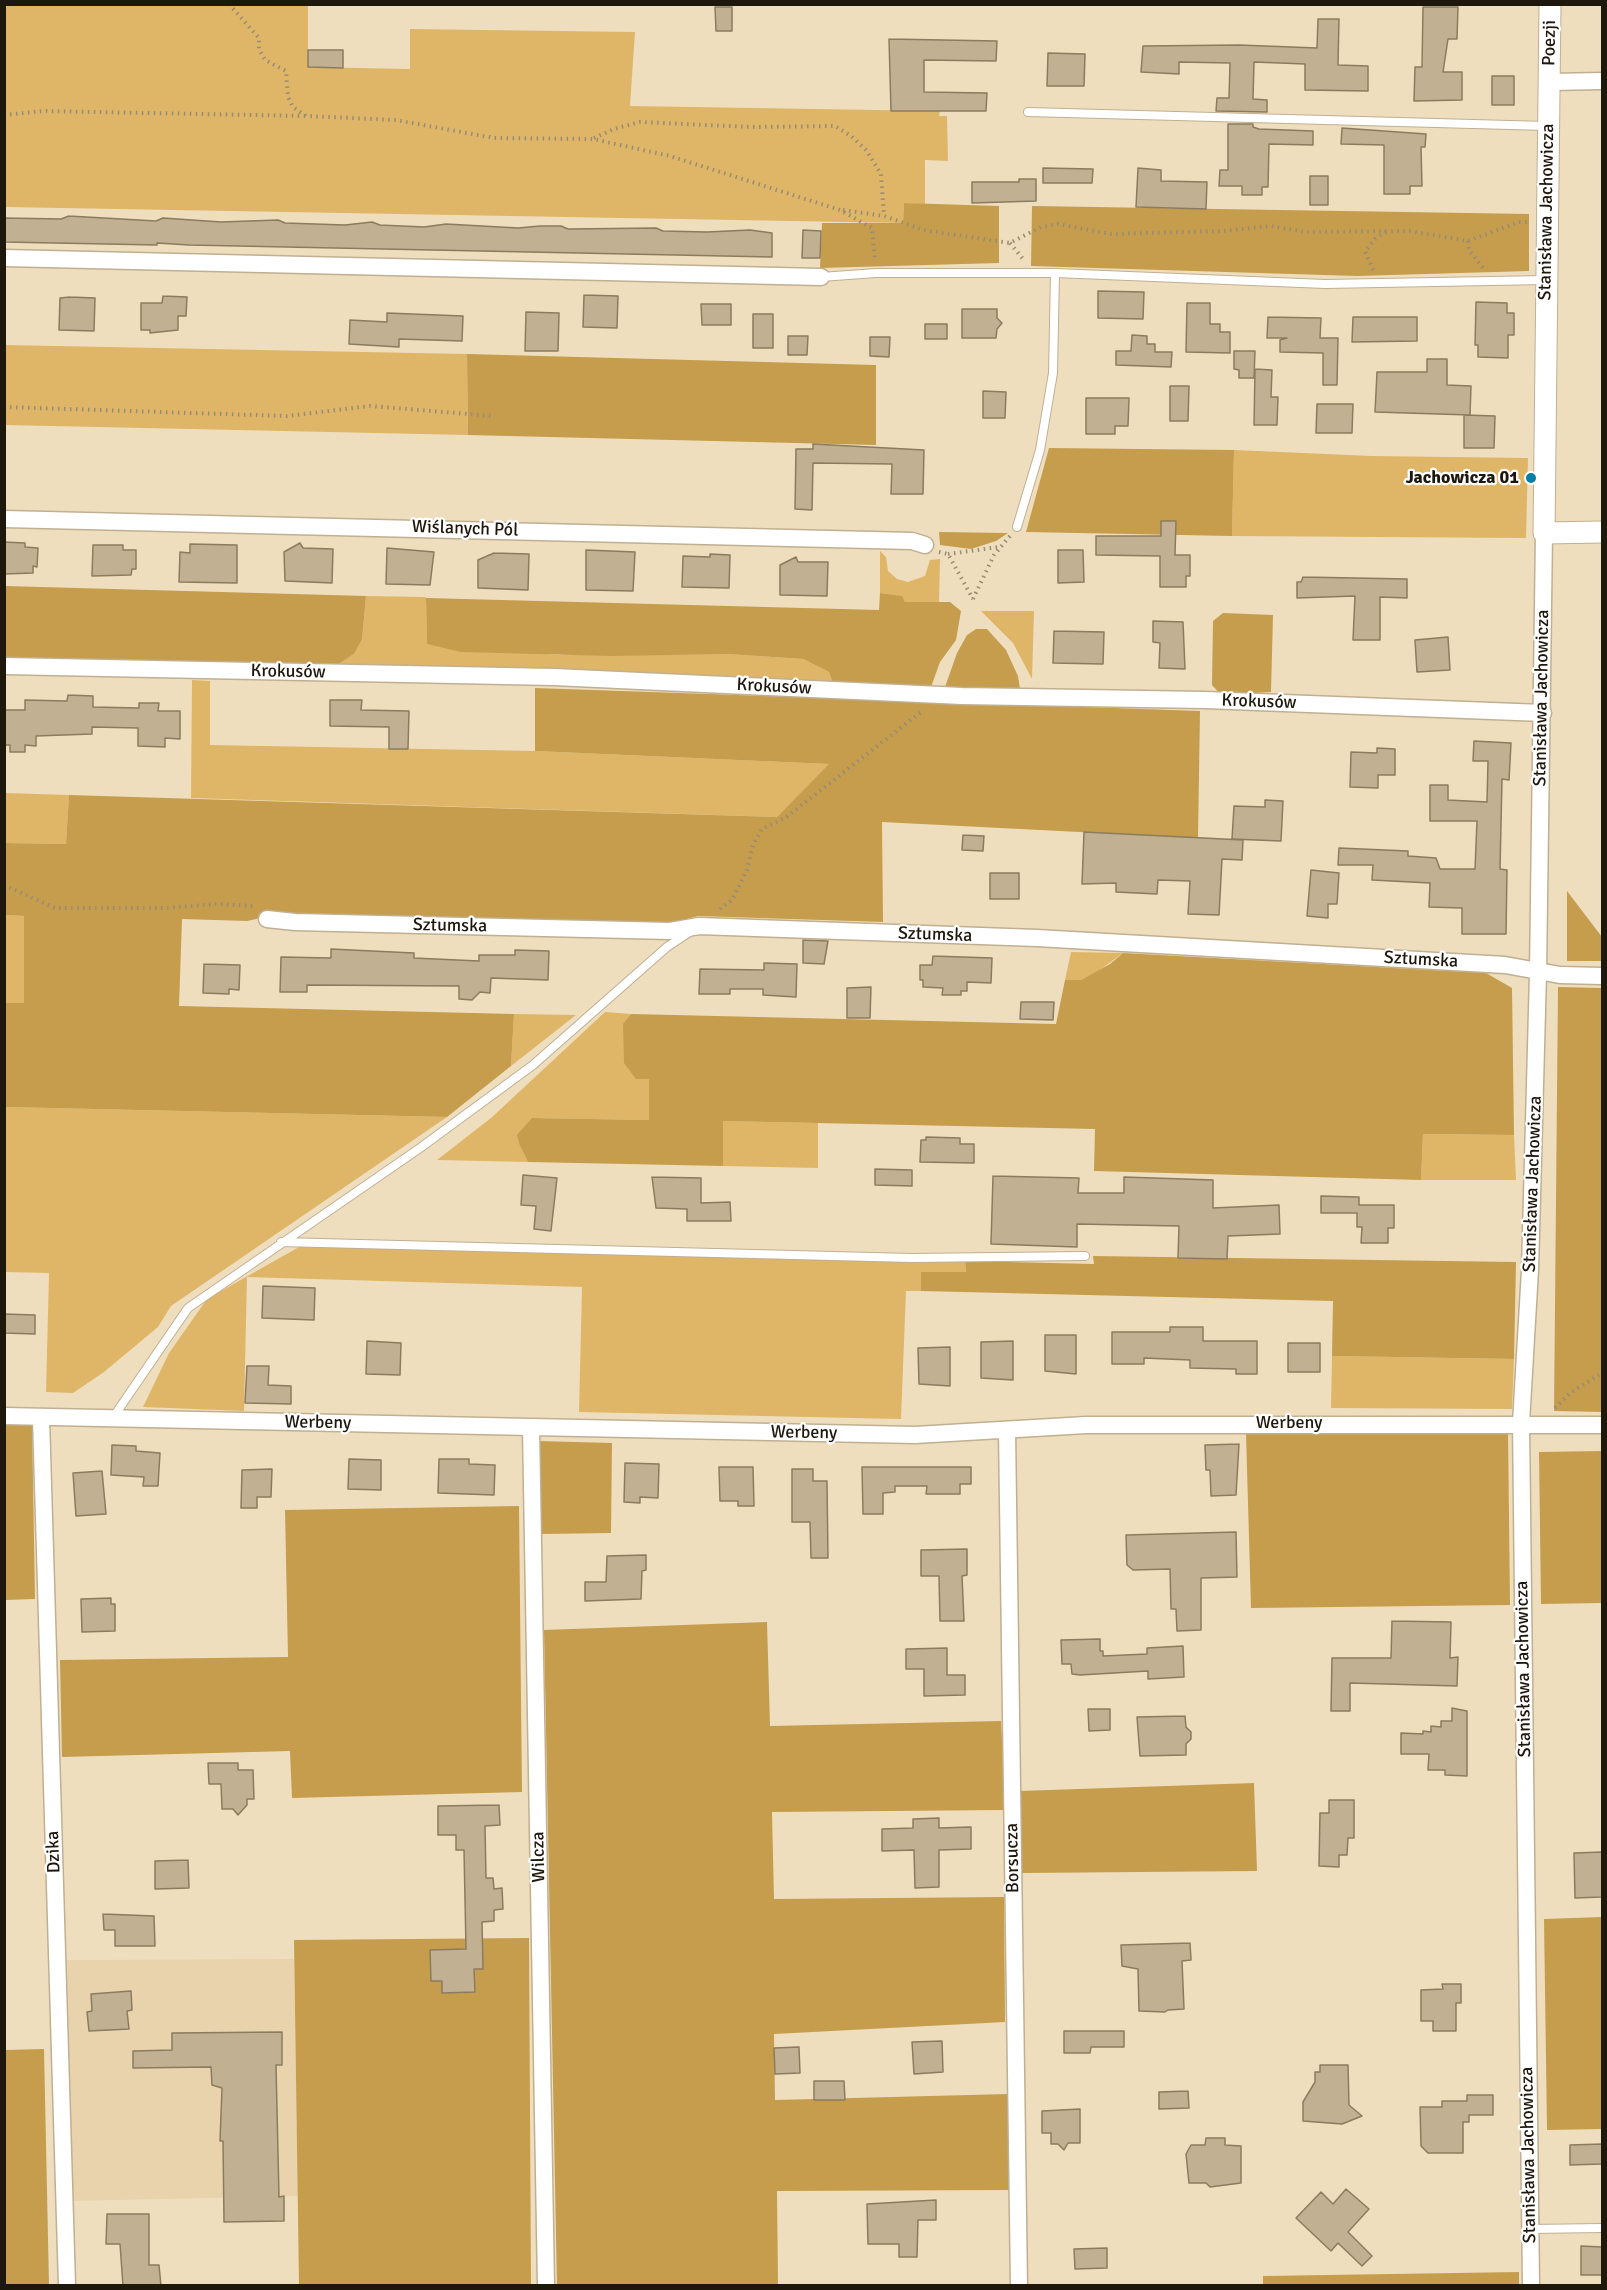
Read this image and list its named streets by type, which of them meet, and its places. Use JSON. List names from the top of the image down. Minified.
{"streets":{"street":["Poezji","Stanisława Jachowicza","Wiślanych Pól","Krokusów","Sztumska","Werbeny","Dzika","Wilcza","Borsucza"]},"crossings":[["Poezji","Stanisława Jachowicza"],["Stanisława Jachowicza","Krokusów"],["Stanisława Jachowicza","Sztumska"],["Stanisława Jachowicza","Werbeny"],["Werbeny","Dzika"],["Werbeny","Wilcza"],["Werbeny","Borsucza"]],"places":["Jachowicza 01"]}
